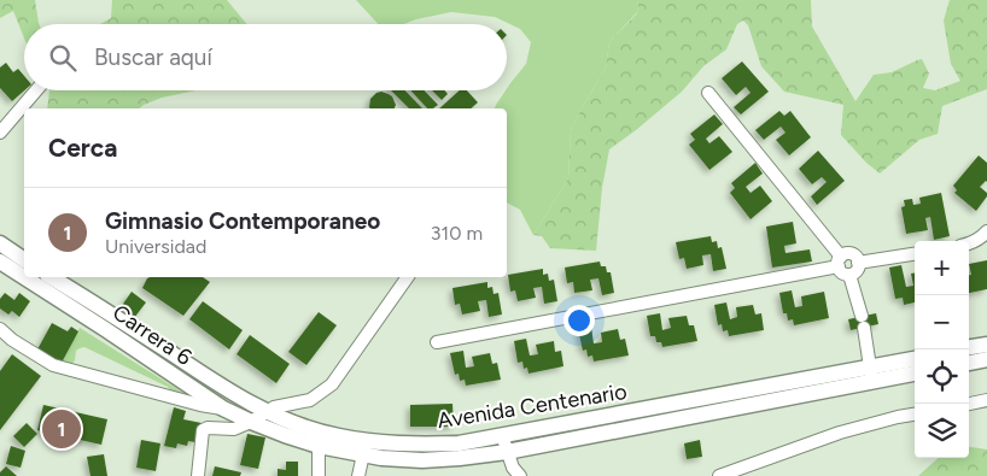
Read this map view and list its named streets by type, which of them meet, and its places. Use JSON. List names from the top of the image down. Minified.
{"streets":{"main road":["Carrera 6","Avenida Centenario"]},"crossings":[["Carrera 6","Avenida Centenario"]],"page":{"search":"Buscar aquí","heading":"Cerca","list":[{"mark":"1","name":"Gimnasio Contemporaneo","note":"Universidad","value":"310 m"}],"map_buttons":["+","−"],"pins":"1"}}
